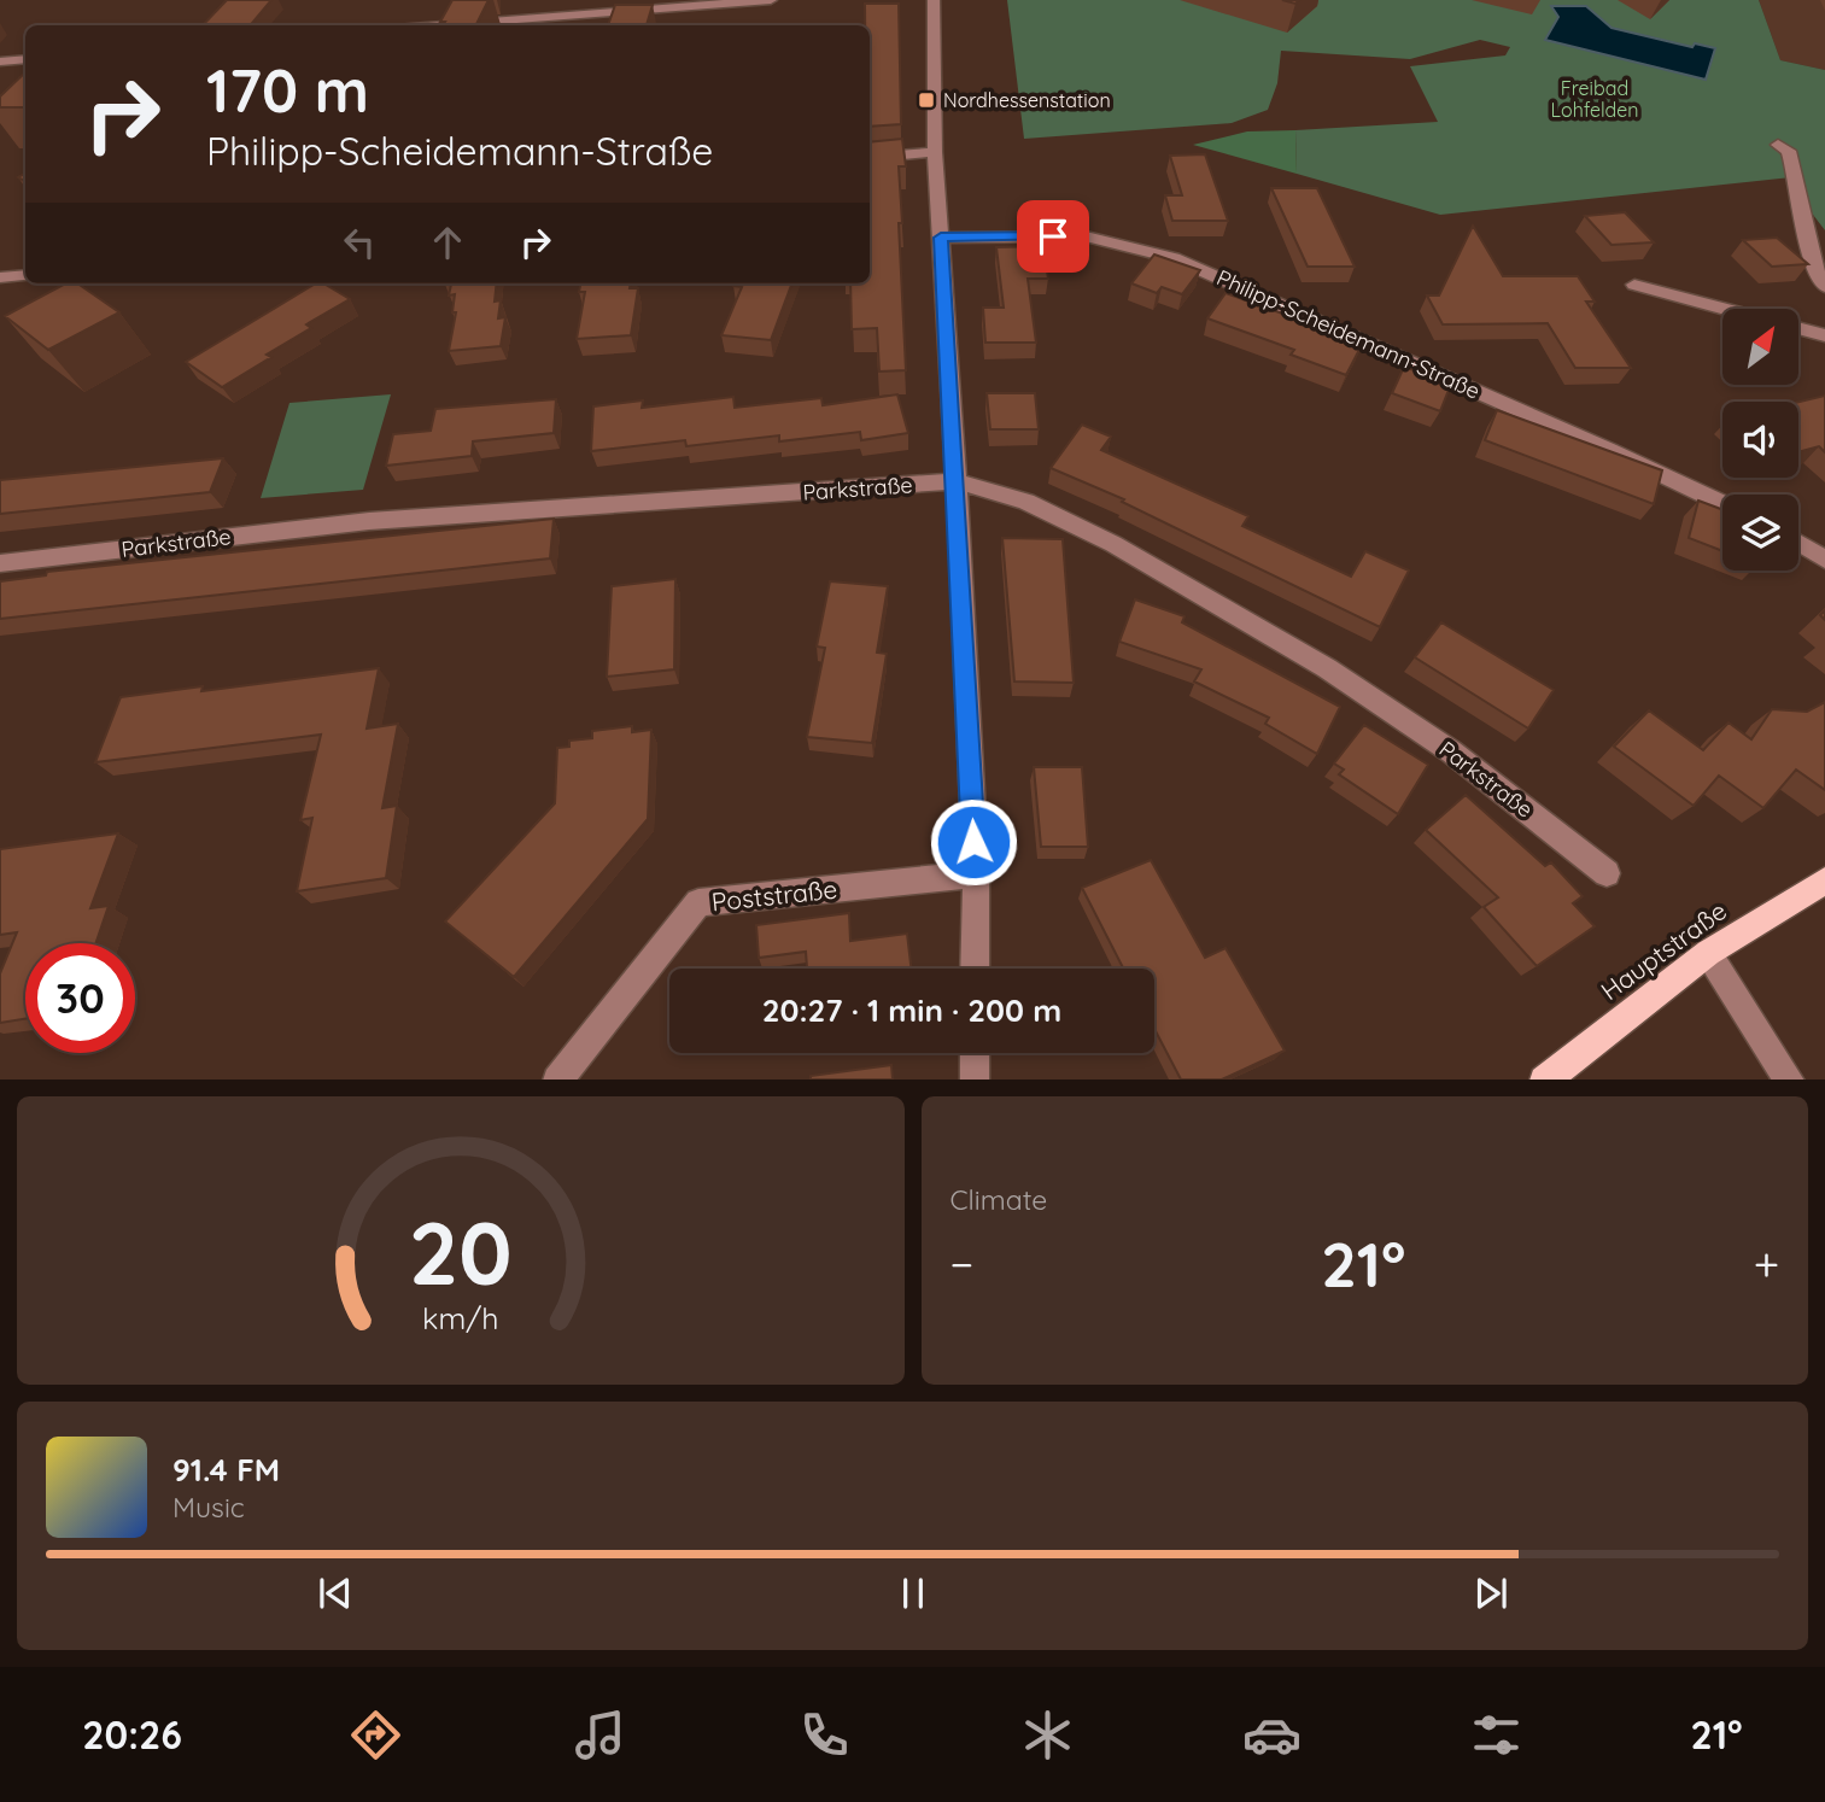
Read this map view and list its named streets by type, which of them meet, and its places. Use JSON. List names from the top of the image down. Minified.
{"streets":{"main road":["Hauptstraße"],"street":["Philipp-Scheidemann-Straße","Parkstraße","Poststraße"]},"parks":["Freibad Lohfelden"],"places":{"transit":["Nordhessenstation"]},"north":"top right","page":{"turn":["170 m","Philipp-Scheidemann-Straße"],"limit":"30","trip":"20:27 · 1 min · 200 m","tile":"Climate","heat":["−","21°","+"],"song":["91.4 FM","Music"],"tabs":["20:26","21°"],"gauge":["20","km/h"]}}
